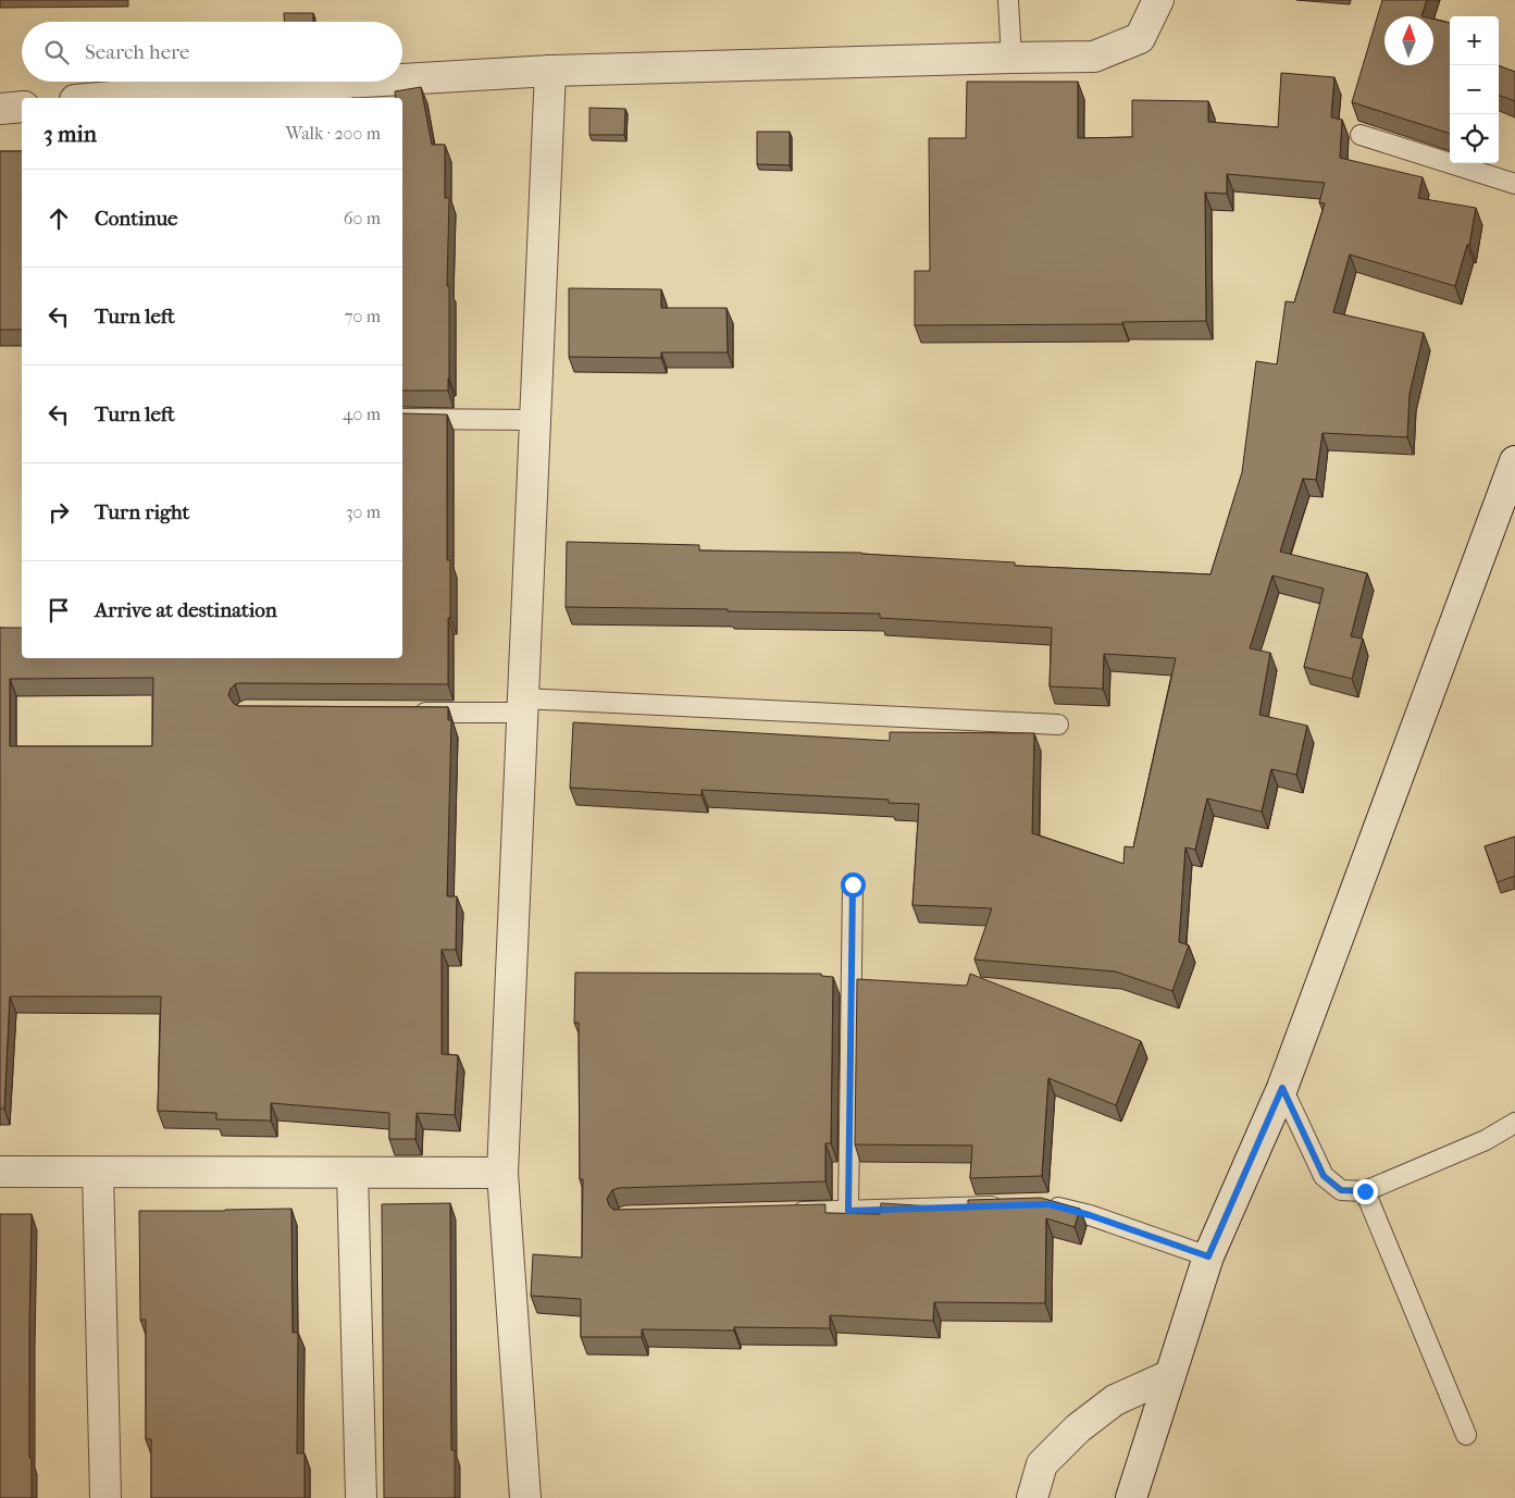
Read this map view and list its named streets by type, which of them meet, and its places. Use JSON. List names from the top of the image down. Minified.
{"north":"top","page":{"map_buttons":["+","−"],"search":"Search here","heading":["3 min","Walk · 200 m"],"list":[["Continue","60 m"],["Turn left","70 m"],["Turn left","40 m"],["Turn right","30 m"],"Arrive at destination"]}}
